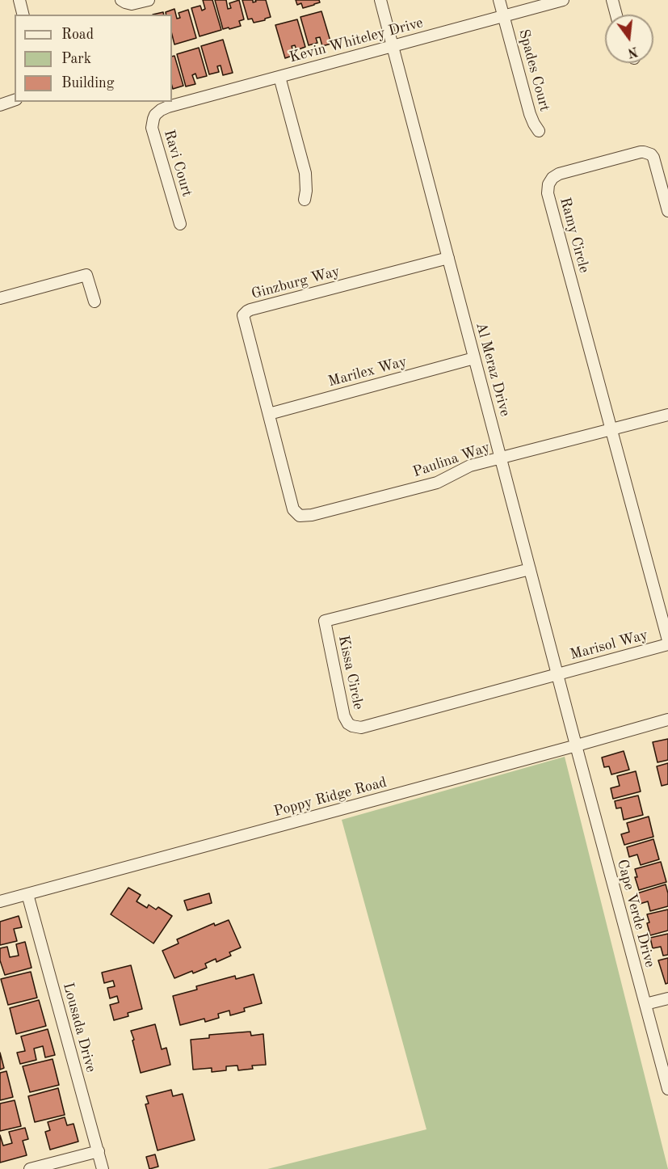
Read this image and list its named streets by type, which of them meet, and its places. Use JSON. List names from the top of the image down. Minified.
{"streets":{"street":["Kevin Whiteley Drive","Spades Court","Ravi Court","Ramy Circle","Ginzburg Way","Al Meraz Drive","Marilex Way","Paulina Way","Marisol Way","Kissa Circle","Poppy Ridge Road","Cape Verde Drive","Lousada Drive"]},"crossings":[["Kevin Whiteley Drive","Spades Court"],["Kevin Whiteley Drive","Ravi Court"],["Kevin Whiteley Drive","Al Meraz Drive"],["Ramy Circle","Paulina Way"],["Ginzburg Way","Al Meraz Drive"],["Ginzburg Way","Marilex Way"],["Ginzburg Way","Paulina Way"],["Al Meraz Drive","Marilex Way"],["Al Meraz Drive","Paulina Way"],["Al Meraz Drive","Marisol Way"],["Al Meraz Drive","Kissa Circle"],["Al Meraz Drive","Poppy Ridge Road"],["Al Meraz Drive","Cape Verde Drive"],["Marisol Way","Kissa Circle"],["Poppy Ridge Road","Cape Verde Drive"],["Poppy Ridge Road","Lousada Drive"]],"legend":["Road","Park","Building"],"north":"bottom"}
